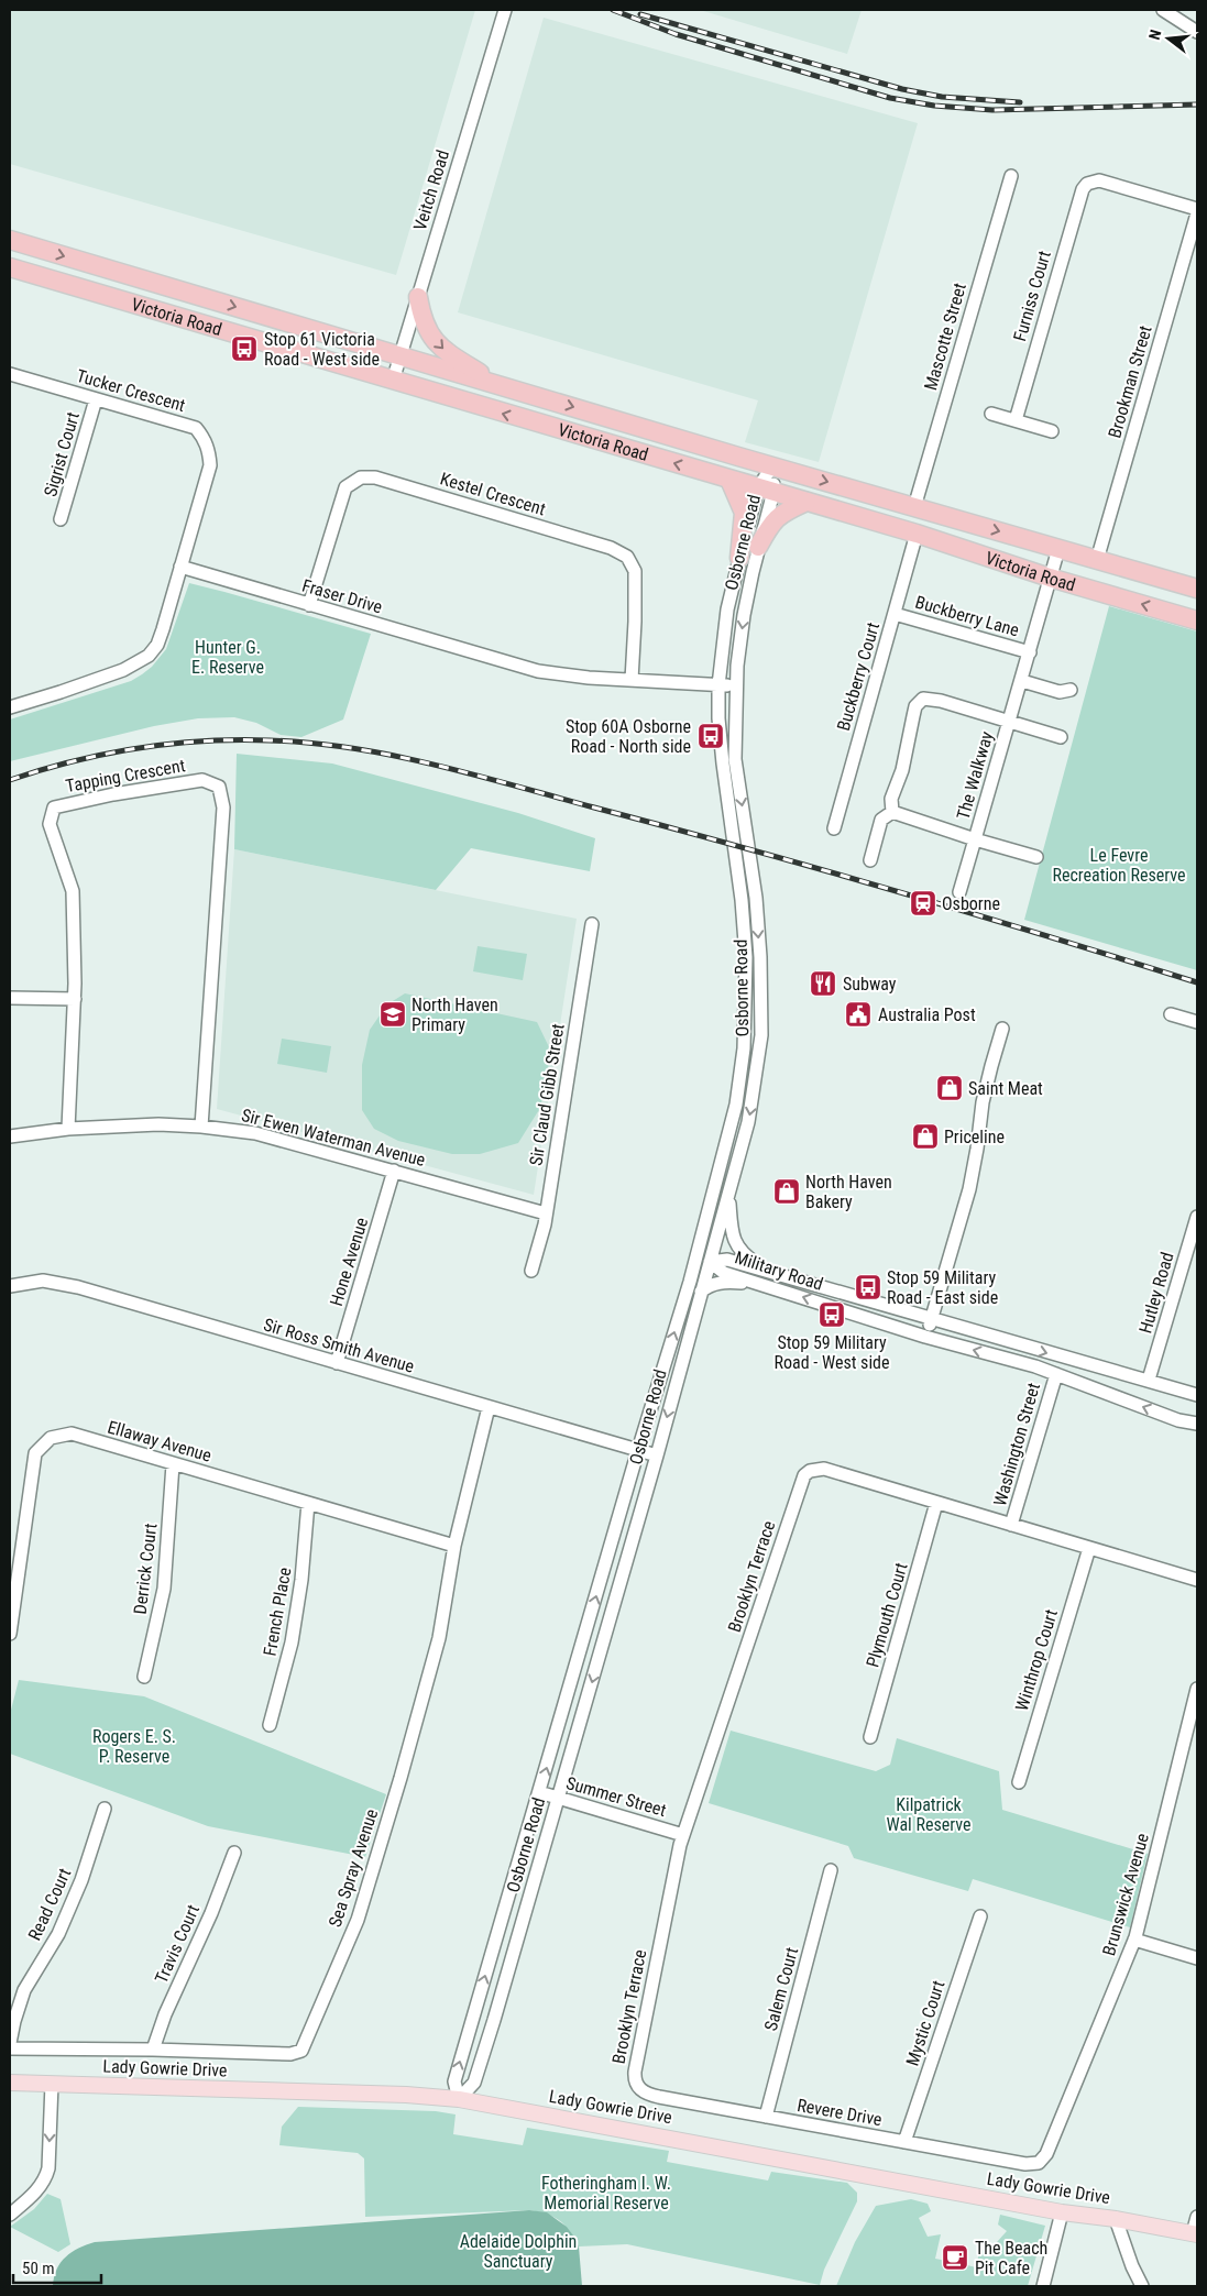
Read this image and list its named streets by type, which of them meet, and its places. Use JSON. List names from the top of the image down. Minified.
{"streets":{"highway":["Victoria Road"],"main road":["Lady Gowrie Drive"],"street":["Veitch Road","Furniss Court","Mascotte Street","Brookman Street","Tucker Crescent","Sigrist Court","Kestel Crescent","Osborne Road","Fraser Drive","Buckberry Lane","Buckberry Court","Tapping Crescent","The Walkway","Sir Claud Gibb Street","Sir Ewen Waterman Avenue","Hone Avenue","Military Road","Hutley Road","Sir Ross Smith Avenue","Ellaway Avenue","Washington Street","Derrick Court","Brooklyn Terrace","French Place","Plymouth Court","Winthrop Court","Summer Street","Sea Spray Avenue","Brunswick Avenue","Read Court","Travis Court","Salem Court","Mystic Court","Revere Drive"]},"crossings":[["Veitch Road","Victoria Road"],["Victoria Road","Mascotte Street"],["Victoria Road","Brookman Street"],["Victoria Road","Osborne Road"],["Victoria Road","Buckberry Court"],["Victoria Road","The Walkway"],["Tucker Crescent","Sigrist Court"],["Tucker Crescent","Fraser Drive"],["Kestel Crescent","Fraser Drive"],["Osborne Road","Fraser Drive"],["Osborne Road","Military Road"],["Osborne Road","Sir Ross Smith Avenue"],["Osborne Road","Summer Street"],["Osborne Road","Lady Gowrie Drive"],["Buckberry Lane","Buckberry Court"],["Buckberry Lane","The Walkway"],["Tapping Crescent","Sir Ewen Waterman Avenue"],["Sir Claud Gibb Street","Sir Ewen Waterman Avenue"],["Sir Ewen Waterman Avenue","Hone Avenue"],["Hone Avenue","Sir Ross Smith Avenue"],["Military Road","Hutley Road"],["Military Road","Washington Street"],["Sir Ross Smith Avenue","Sea Spray Avenue"],["Ellaway Avenue","Derrick Court"],["Ellaway Avenue","French Place"],["Ellaway Avenue","Sea Spray Avenue"],["Washington Street","Brooklyn Terrace"],["Brooklyn Terrace","Plymouth Court"],["Brooklyn Terrace","Winthrop Court"],["Brooklyn Terrace","Summer Street"],["Brooklyn Terrace","Revere Drive"],["Sea Spray Avenue","Travis Court"],["Brunswick Avenue","Revere Drive"],["Salem Court","Revere Drive"],["Mystic Court","Revere Drive"]],"parks":["Hunter G. E. Reserve","Le Fevre Recreation Reserve","Rogers E. S. P. Reserve","Kilpatrick Wal Reserve","Fotheringham I. W. Memorial Reserve","Adelaide Dolphin Sanctuary"],"places":{"bus stop":["Stop 61 Victoria Road - West side","Stop 60A Osborne Road - North side","Stop 59 Military Road - East side","Stop 59 Military Road - West side"],"station":["Osborne"],"restaurant":["Subway"],"school or university":["North Haven Primary"],"public building":["Australia Post"],"shop":["Saint Meat","Priceline","North Haven Bakery"],"cafe":["The Beach Pit Cafe"]},"scale_bar":"50 m","north":"left"}
